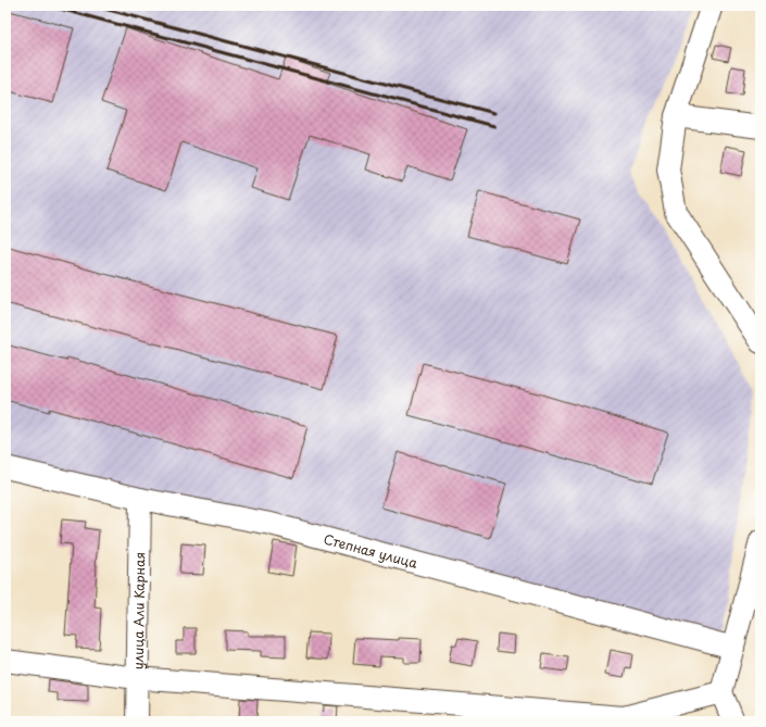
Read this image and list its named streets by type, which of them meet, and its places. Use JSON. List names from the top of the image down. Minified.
{"streets":{"street":["Степная улица","улица Али Карная"]},"crossings":[["Степная улица","улица Али Карная"]]}
